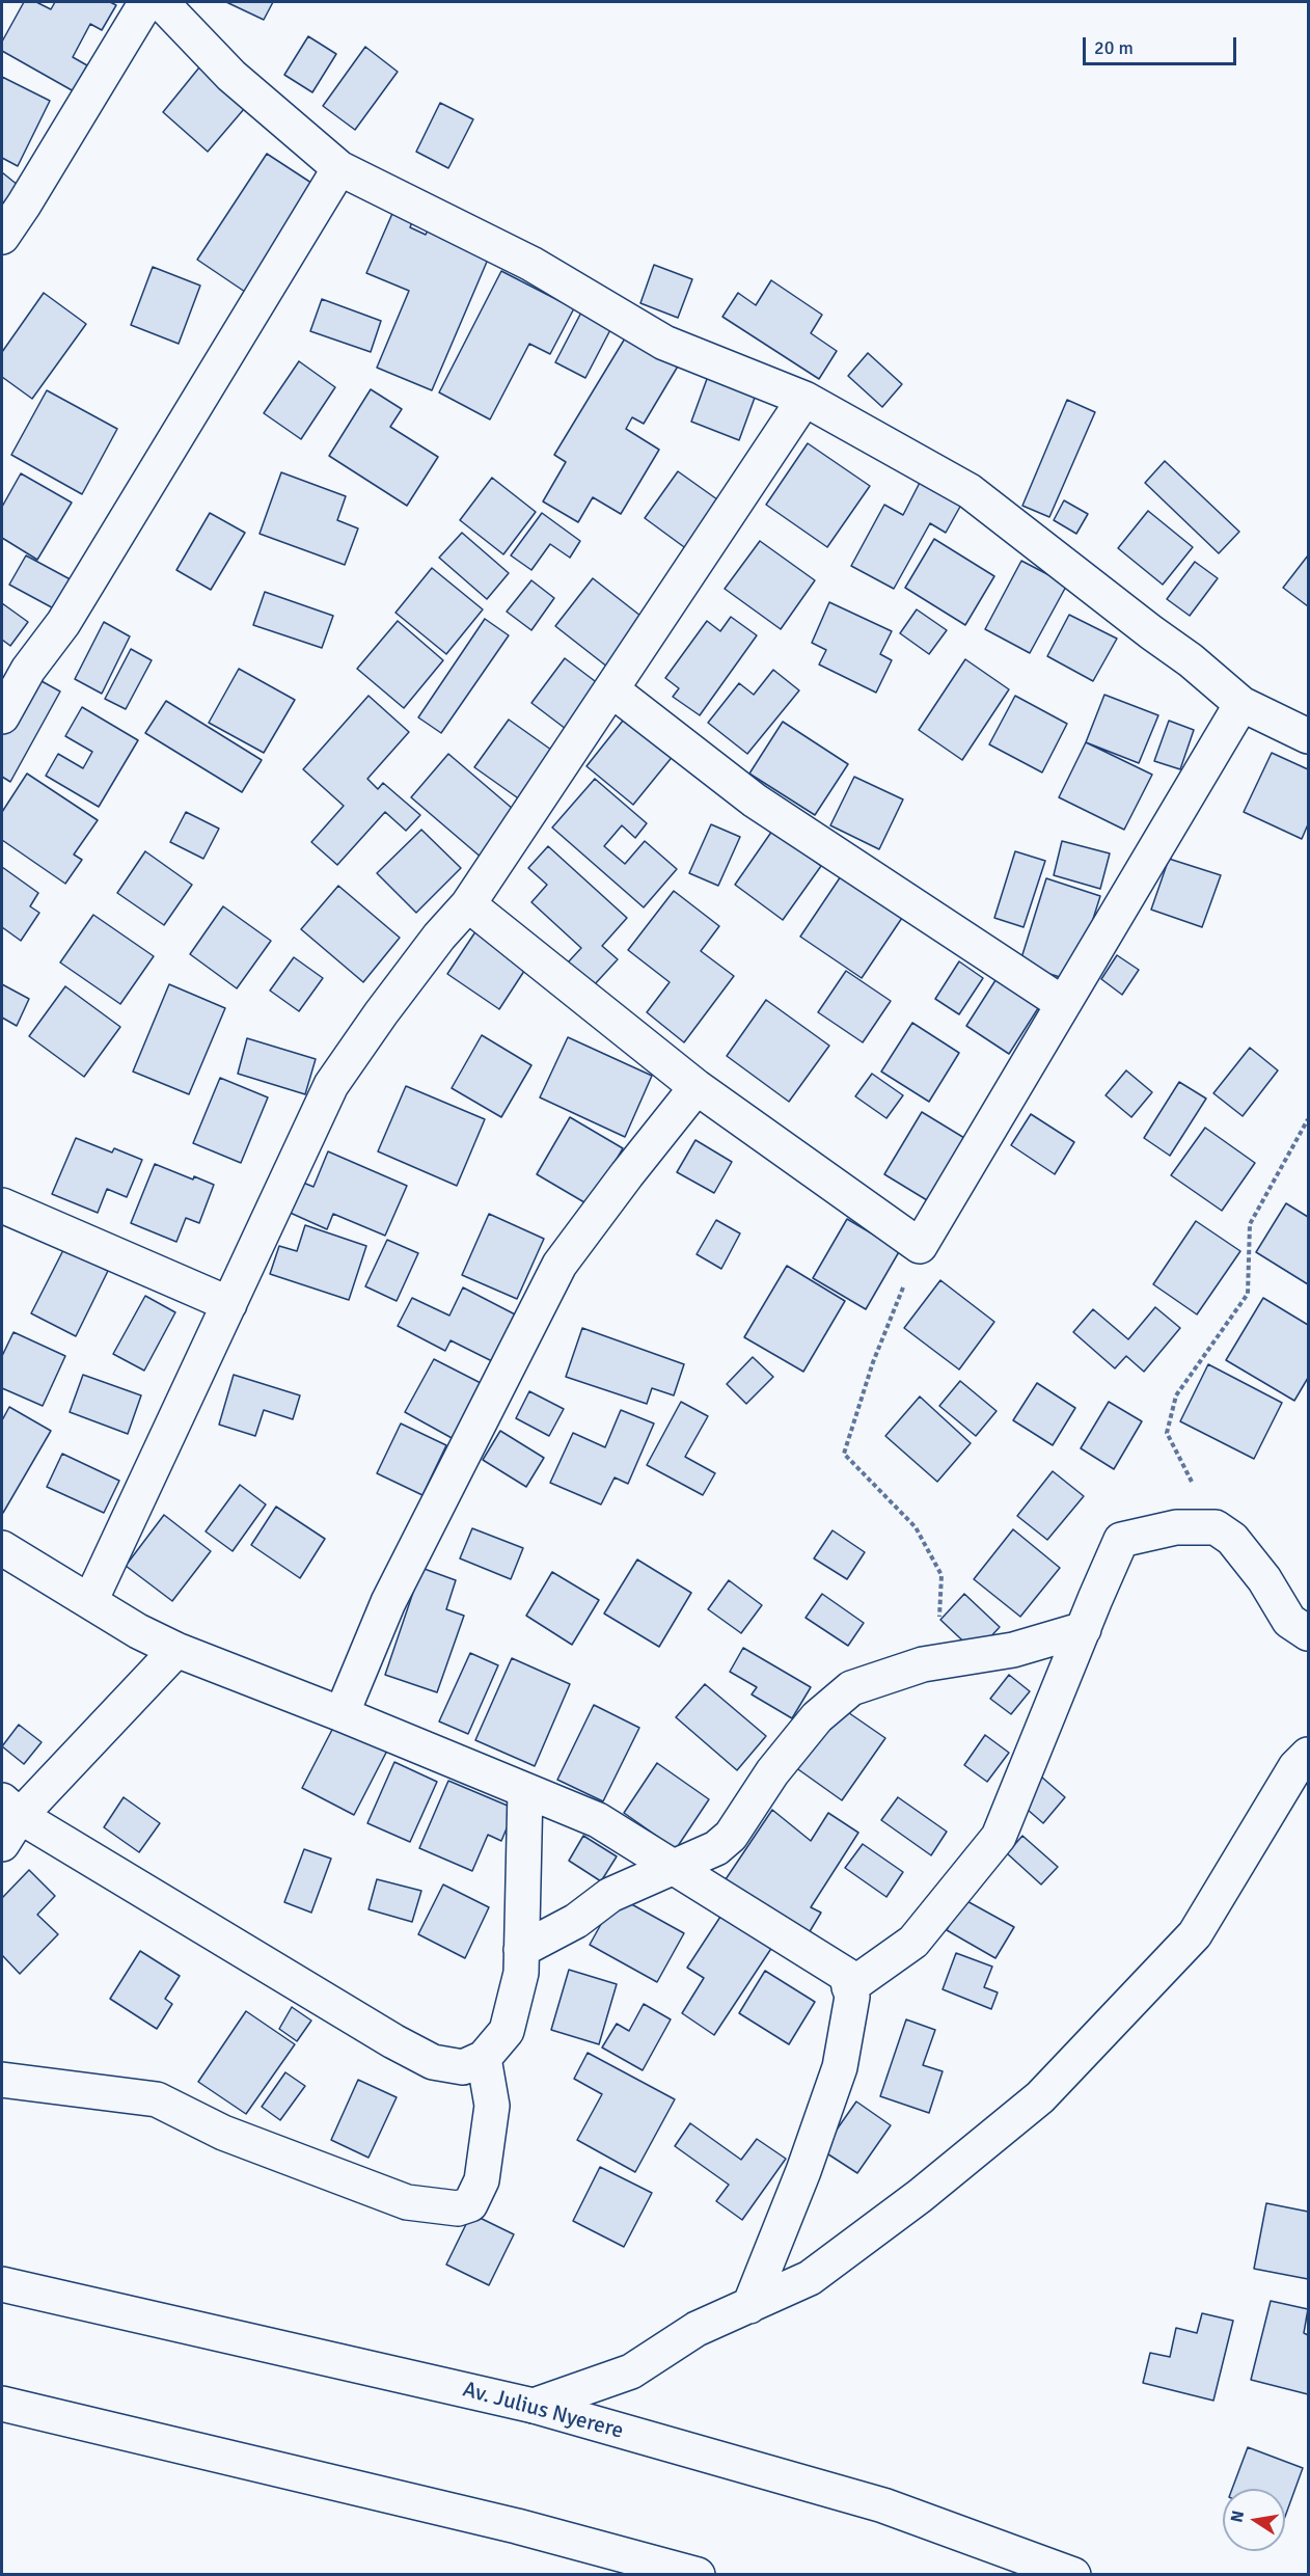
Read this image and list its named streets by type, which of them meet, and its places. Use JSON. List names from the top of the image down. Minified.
{"streets":{"street":["Av. Julius Nyerere"]},"scale_bar":"20 m","north":"left"}
